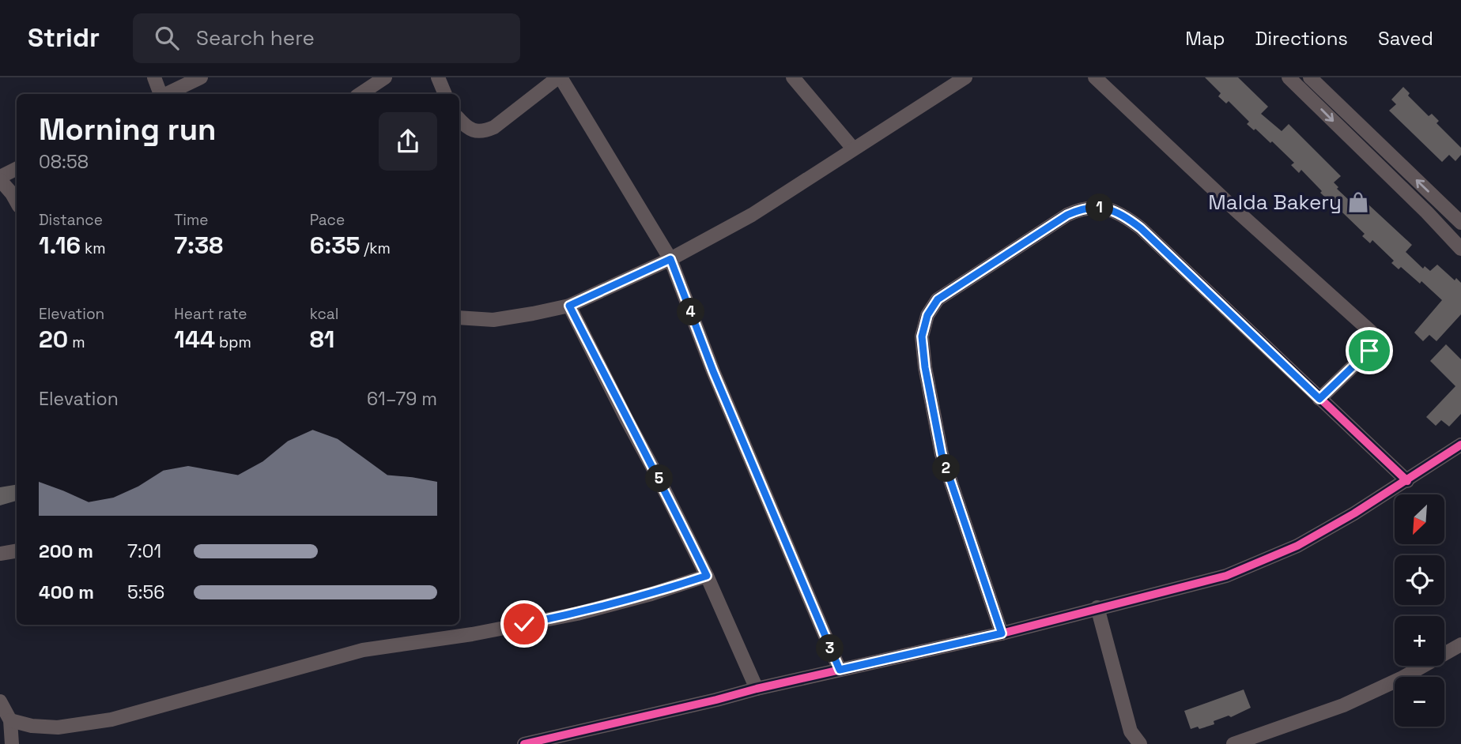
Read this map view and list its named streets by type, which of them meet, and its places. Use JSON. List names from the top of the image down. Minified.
{"places":{"shop":["Malda Bakery"]},"north":"bottom left","page":{"header":"Stridr","search":"Search here","nav":["Map","Directions","Saved"],"heading":["Morning run","08:58"],"stats":[["Distance","1.16 km"],["Time","7:38"],["Pace","6:35 /km"],["Elevation","20 m"],["Heart rate","144 bpm"],["kcal","81"]],"pins":["1","4","2","5","3"],"chart":["Elevation","61–79 m"],"map_buttons":["+","−"],"list":[{"name":"200 m","note":"7:01"},{"name":"400 m","note":"5:56"}]}}
